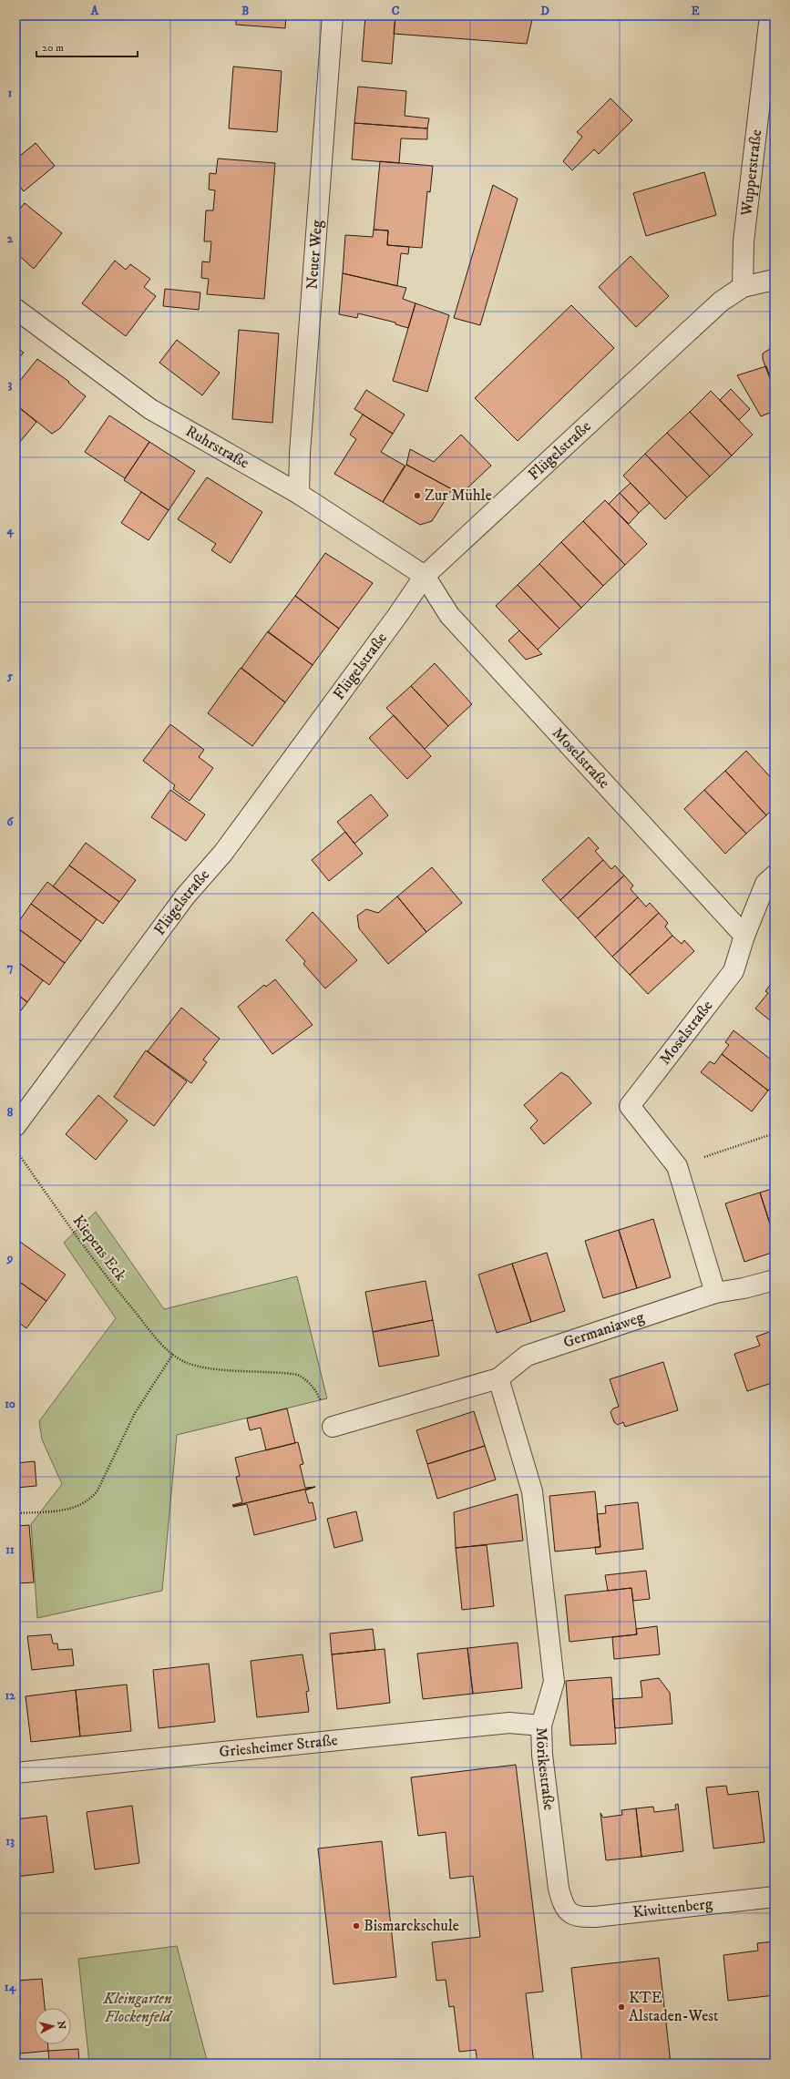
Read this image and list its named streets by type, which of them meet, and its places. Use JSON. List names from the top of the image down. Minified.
{"streets":{"street":["Wupperstraße","Neuer Weg","Ruhrstraße","Flügelstraße","Moselstraße","Germaniaweg","Griesheimer Straße","Mörikestraße","Kiwittenberg"],"path":["Kiepens Eck"]},"crossings":[["Wupperstraße","Flügelstraße"],["Neuer Weg","Ruhrstraße"],["Ruhrstraße","Flügelstraße"],["Ruhrstraße","Moselstraße"],["Flügelstraße","Moselstraße"],["Kiepens Eck","Germaniaweg"],["Germaniaweg","Mörikestraße"],["Griesheimer Straße","Mörikestraße"],["Mörikestraße","Kiwittenberg"]],"parks":["Kleingarten Flockenfeld"],"places":["Zur Mühle","Bismarckschule","KTE Alstaden-West"],"scale_bar":"20 m","north":"right","grid":{"columns":["A","B","C","D","E"],"rows":["1","2","3","4","5","6","7","8","9","10","11","12","13","14"]}}
